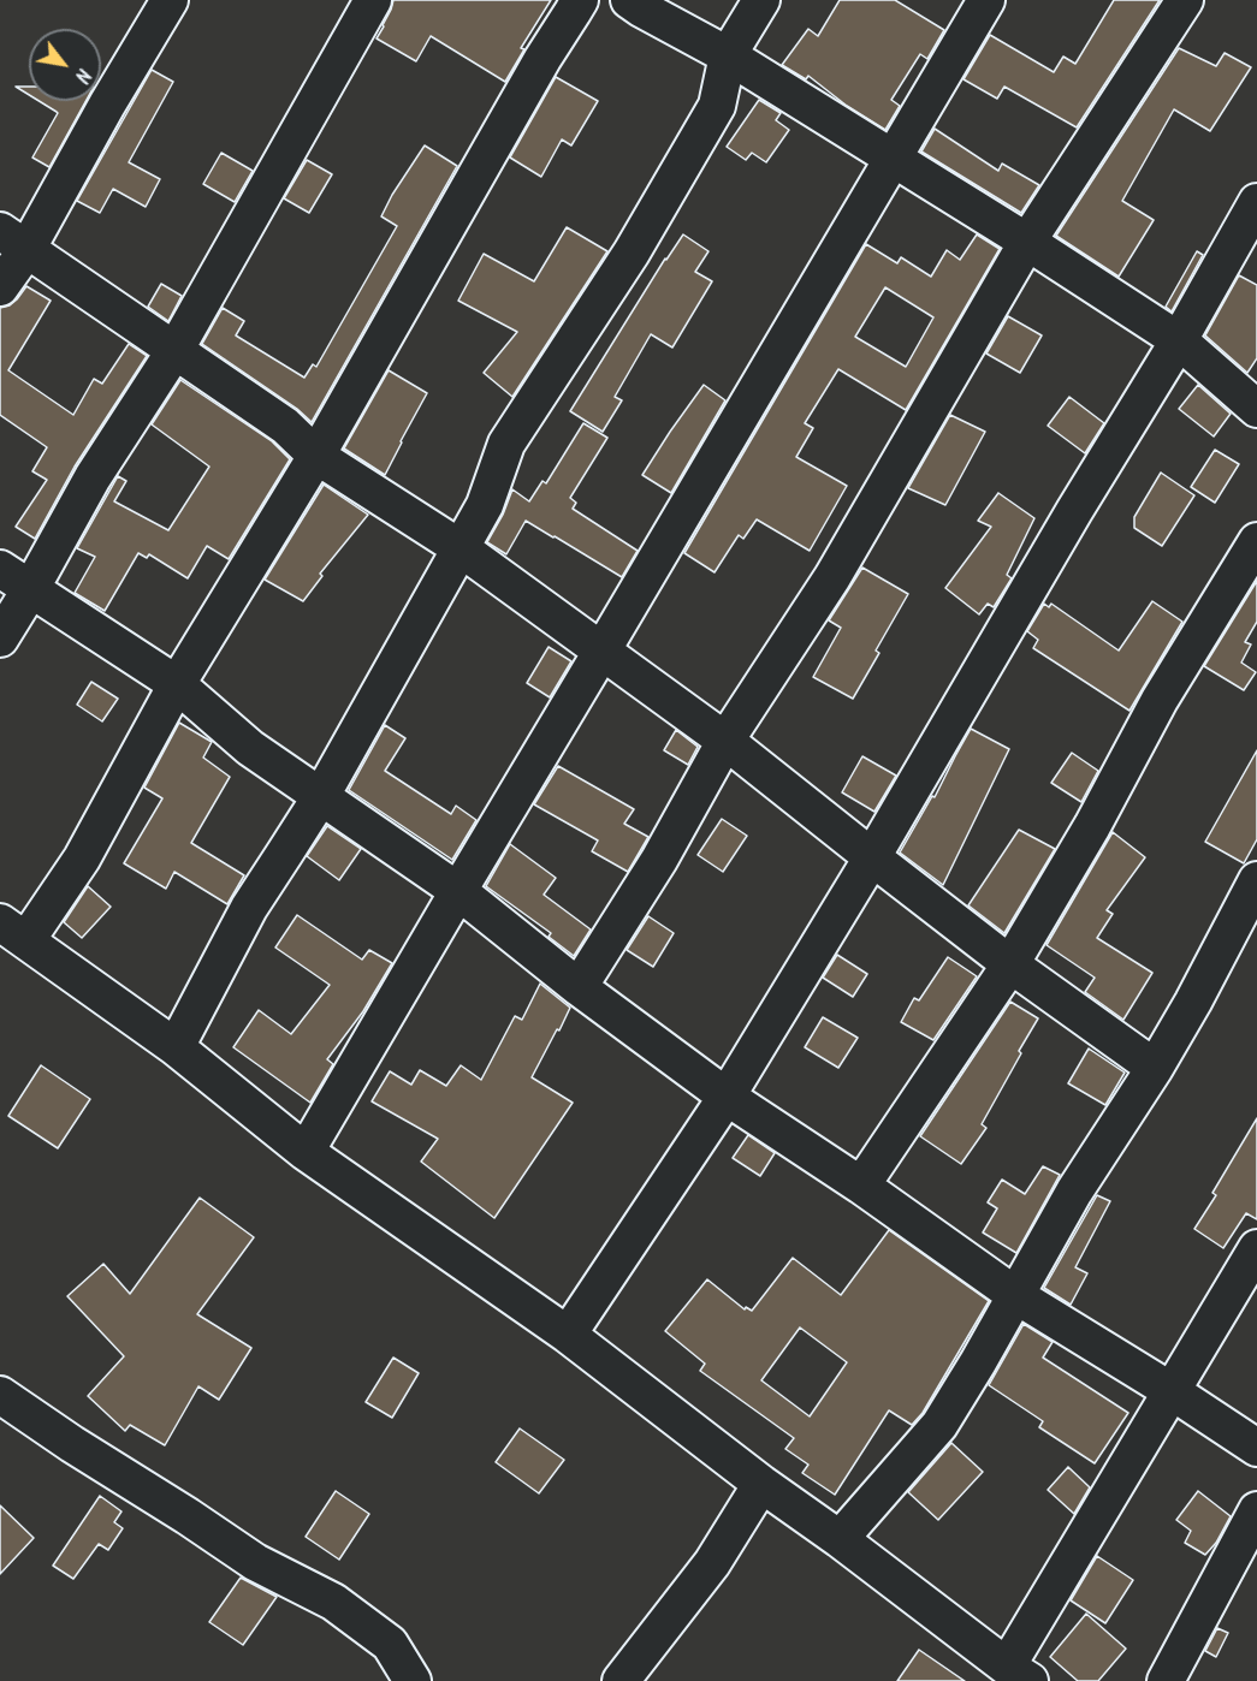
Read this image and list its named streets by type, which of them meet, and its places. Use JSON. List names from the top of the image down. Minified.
{"north":"bottom right"}
